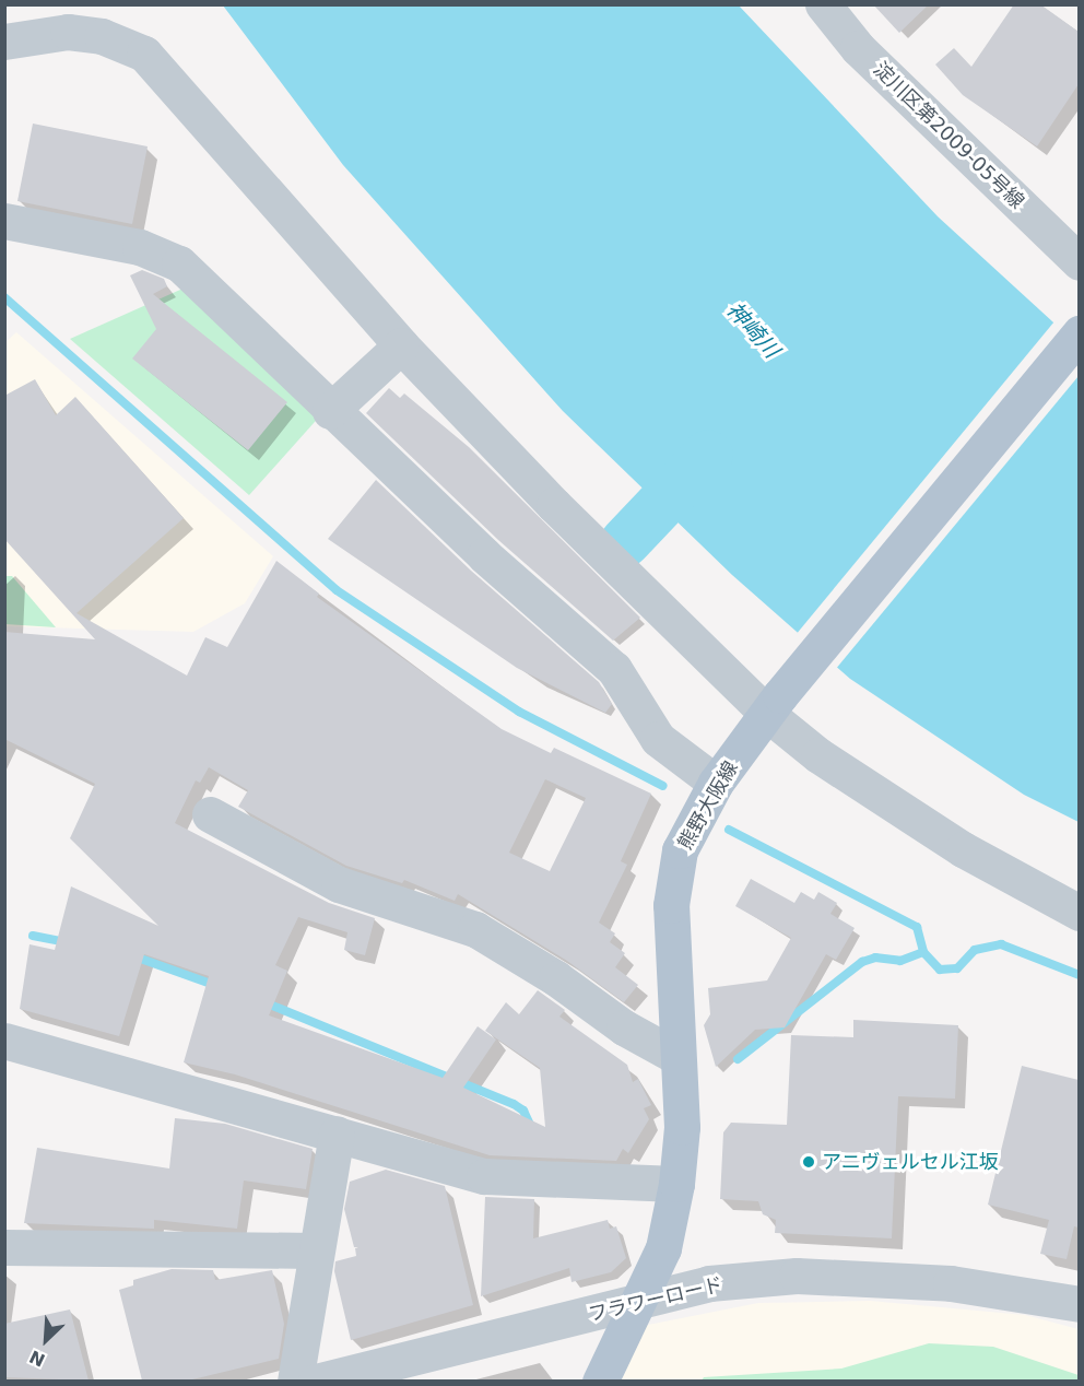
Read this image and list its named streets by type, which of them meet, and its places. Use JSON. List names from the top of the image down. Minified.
{"streets":{"main road":["熊野大阪線"],"street":["淀川区第2009-05号線","フラワーロード"]},"crossings":[["熊野大阪線","フラワーロード"]],"water":["神崎川"],"places":["アニヴェルセル江坂"],"north":"bottom left"}
